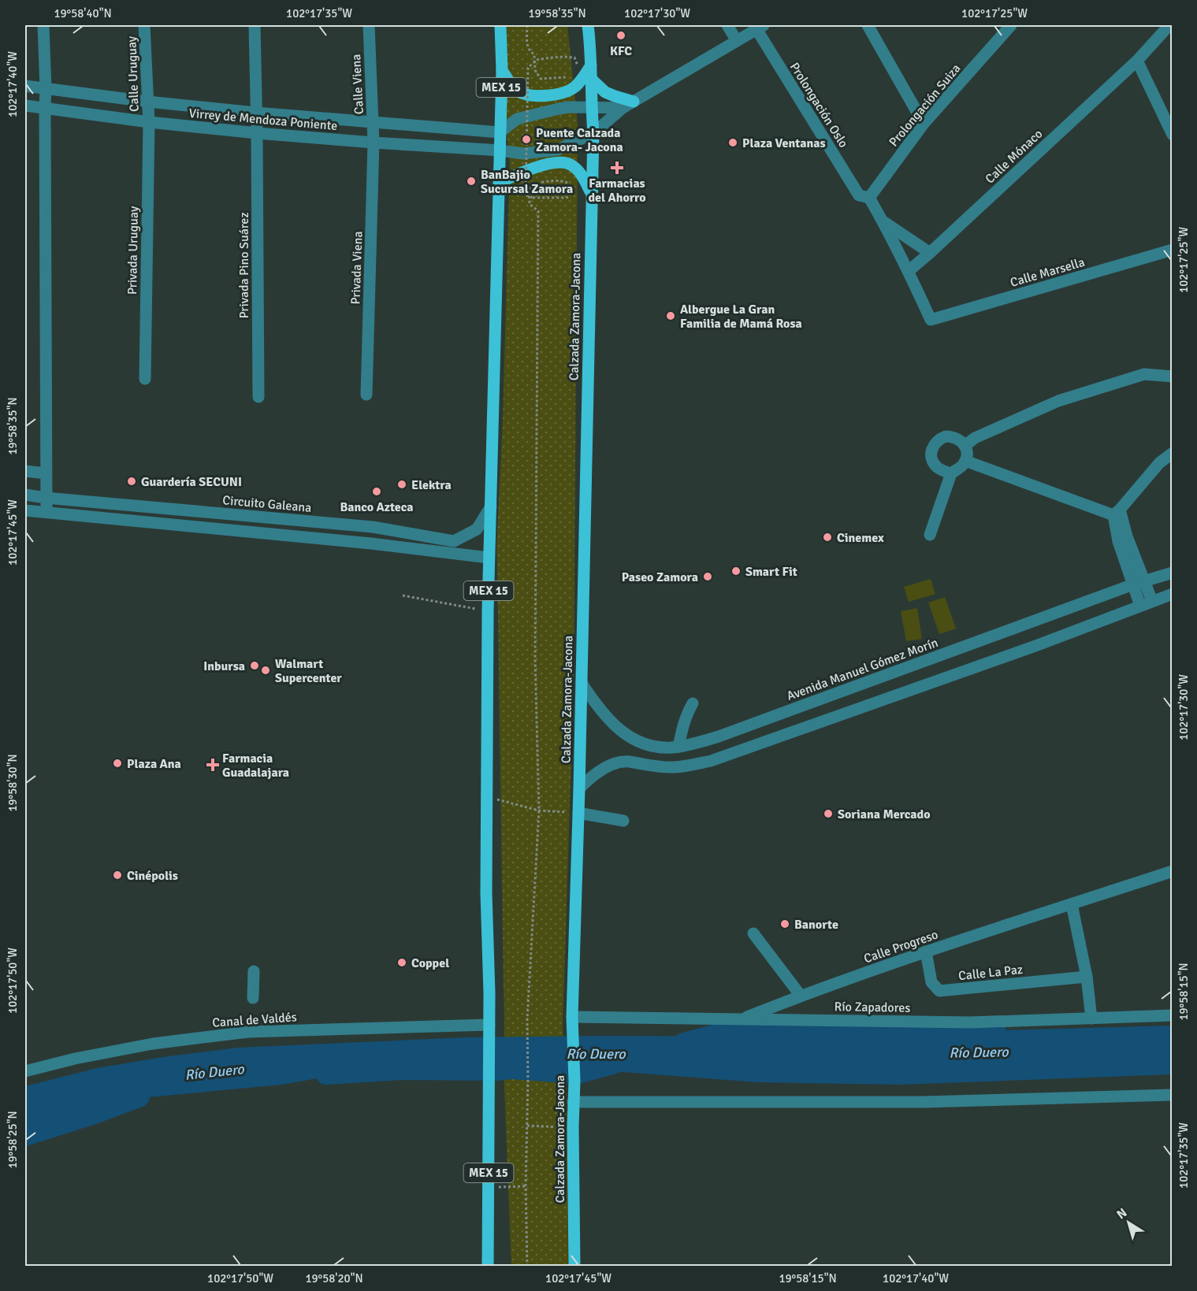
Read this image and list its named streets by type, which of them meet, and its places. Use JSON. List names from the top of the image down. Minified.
{"streets":{"main road":["MEX 15","Calzada Zamora-Jacona"],"street":["Calle Uruguay","Calle Viena","Prolongación Oslo","Prolongación Suiza","Virrey de Mendoza Poniente","Calle Mónaco","Privada Uruguay","Privada Pino Suárez","Privada Viena","Calle Marsella","Circuito Galeana","Avenida Manuel Gómez Morín","Calle Progreso","Calle La Paz","Río Zapadores","Canal de Valdés"]},"crossings":[["Calle Uruguay","Virrey de Mendoza Poniente"],["Calle Uruguay","Privada Uruguay"],["Calle Viena","Virrey de Mendoza Poniente"],["Calle Viena","Privada Viena"],["MEX 15","Virrey de Mendoza Poniente"],["MEX 15","Circuito Galeana"],["MEX 15","Canal de Valdés"],["Prolongación Oslo","Prolongación Suiza"],["Prolongación Oslo","Virrey de Mendoza Poniente"],["Prolongación Oslo","Calle Mónaco"],["Prolongación Oslo","Calle Marsella"],["Virrey de Mendoza Poniente","Privada Uruguay"],["Virrey de Mendoza Poniente","Privada Pino Suárez"],["Virrey de Mendoza Poniente","Privada Viena"],["Virrey de Mendoza Poniente","Calzada Zamora-Jacona"],["Calzada Zamora-Jacona","Avenida Manuel Gómez Morín"],["Calzada Zamora-Jacona","Río Zapadores"],["Calle Progreso","Calle La Paz"],["Calle Progreso","Río Zapadores"]],"water":["Río Duero"],"places":{"other":["KFC","Puente Calzada Zamora- Jacona","Plaza Ventanas","BanBajio Sucursal Zamora","Albergue La Gran Familia de Mamá Rosa","Guardería SECUNI","Elektra","Banco Azteca","Cinemex","Smart Fit","Paseo Zamora","Inbursa","Walmart Supercenter","Plaza Ana","Soriana Mercado","Cinépolis","Banorte","Coppel"],"health":["Farmacias del Ahorro","Farmacia Guadalajara"]},"north":"top left","coordinates":["19°58'40\"N","102°17'35\"W","19°58'35\"N","102°17'30\"W","102°17'25\"W","102°17'40\"W","102°17'45\"W","19°58'30\"N","102°17'50\"W","19°58'15\"N","19°58'25\"N","19°58'20\"N"]}
